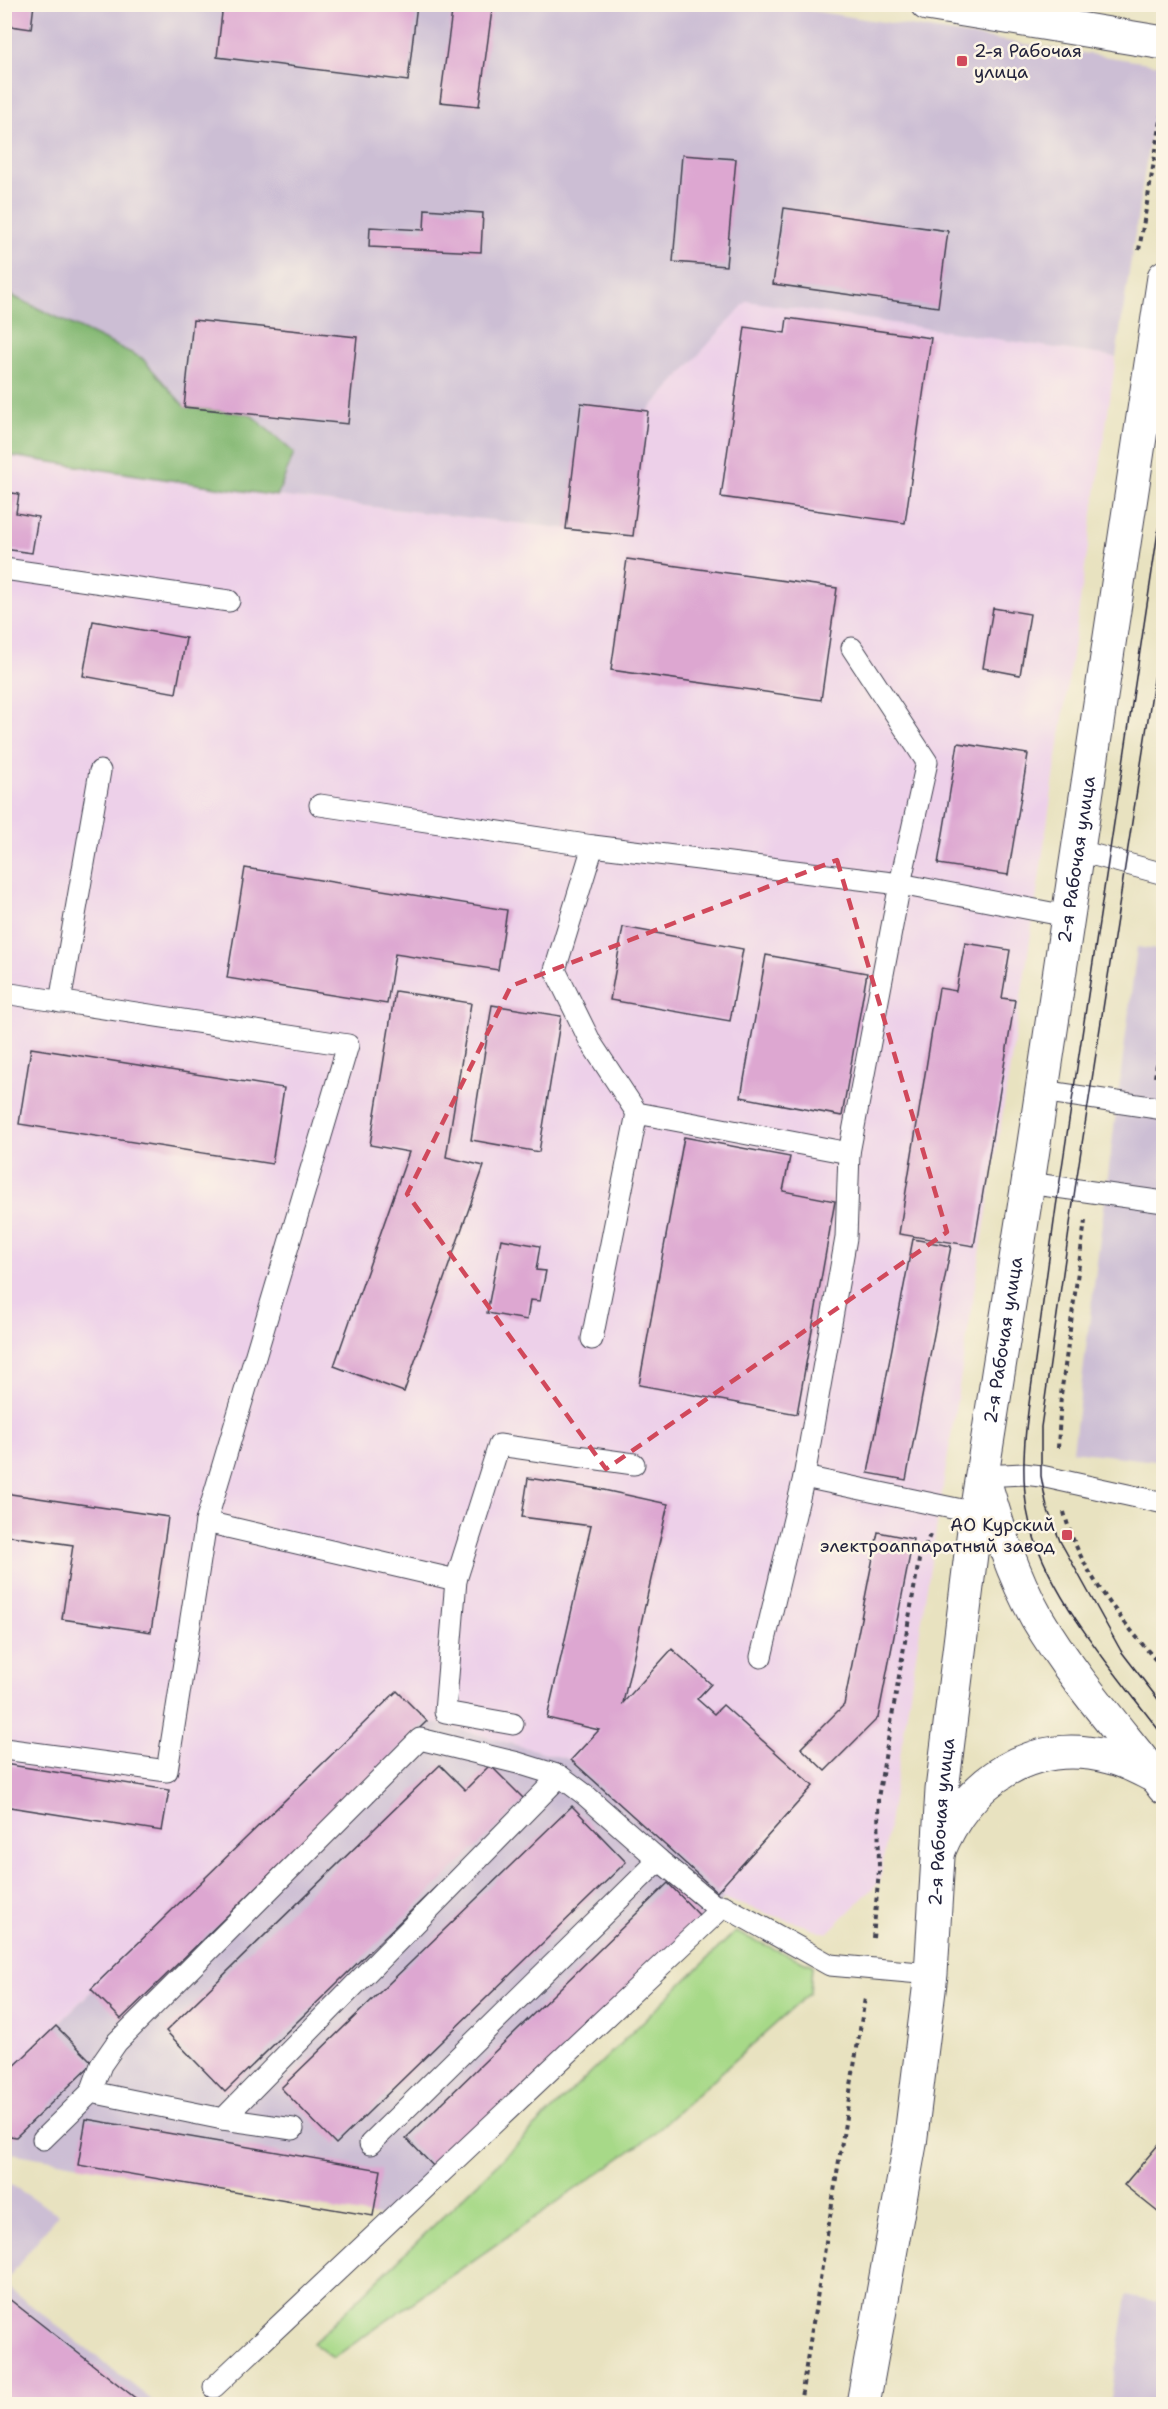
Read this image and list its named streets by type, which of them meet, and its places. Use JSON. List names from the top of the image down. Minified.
{"streets":{"main road":["2-я Рабочая улица"]},"places":{"transit":["2-я Рабочая улица","АО Курский электроаппаратный завод"]}}
